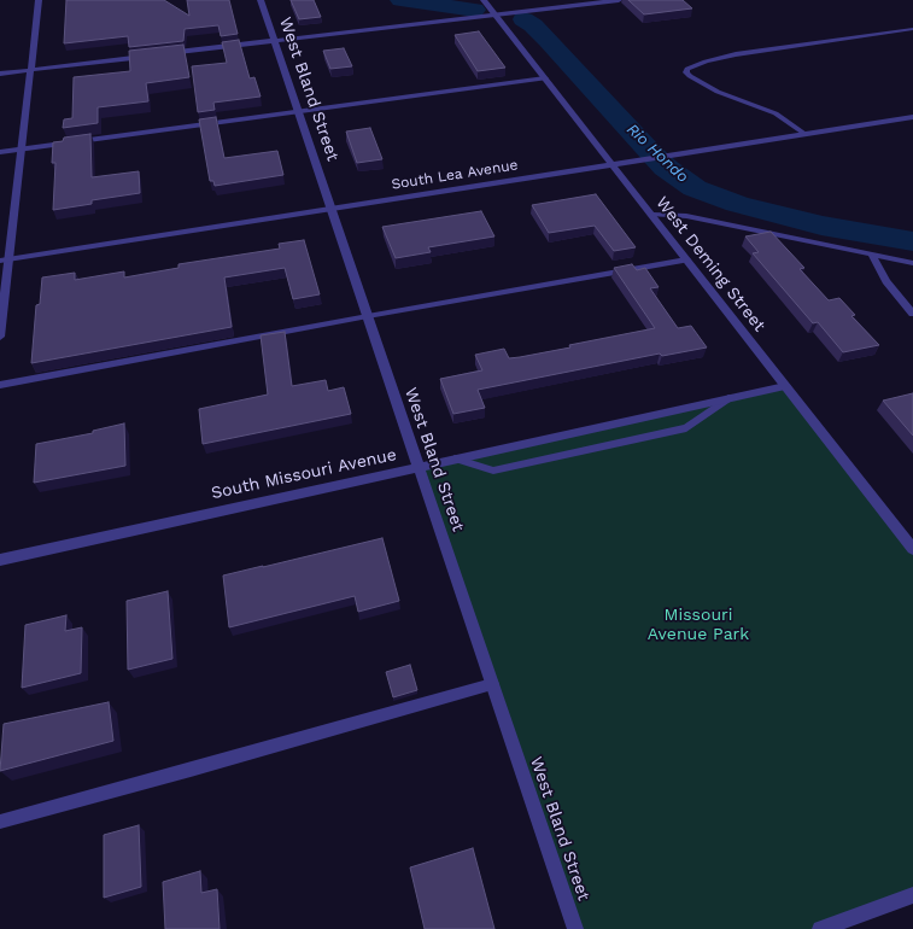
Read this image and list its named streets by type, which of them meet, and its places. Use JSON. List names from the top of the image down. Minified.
{"streets":{"street":["West Bland Street","South Lea Avenue","West Deming Street","South Missouri Avenue"]},"crossings":[["West Bland Street","South Lea Avenue"],["West Bland Street","South Missouri Avenue"],["South Lea Avenue","West Deming Street"],["West Deming Street","South Missouri Avenue"]],"water":["Rio Hondo"],"parks":["Missouri Avenue Park"]}
